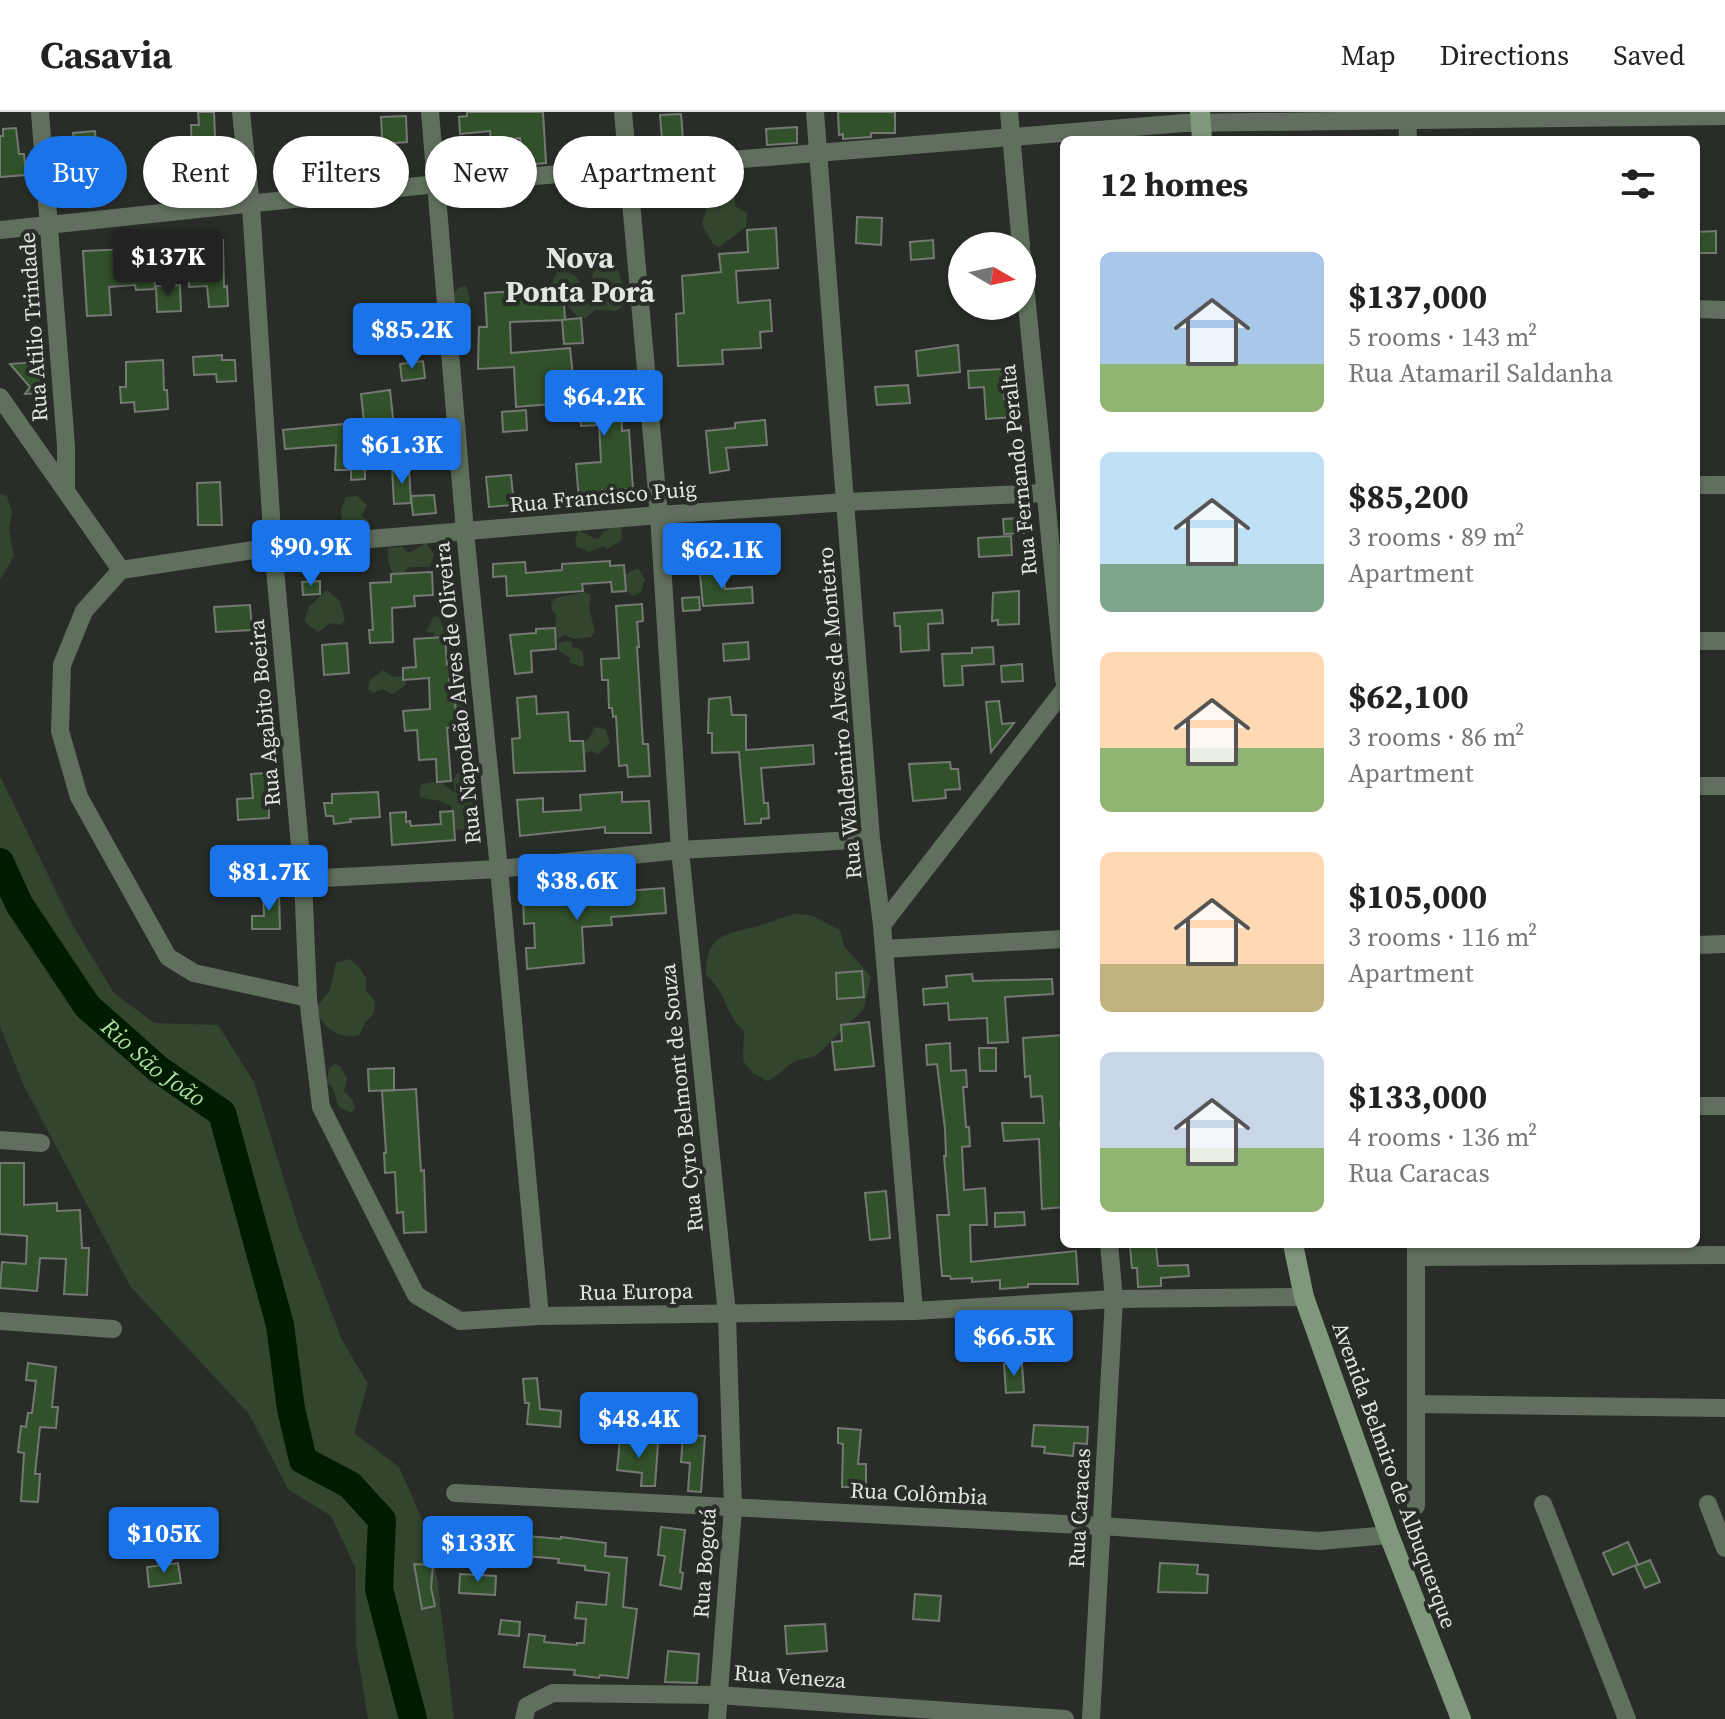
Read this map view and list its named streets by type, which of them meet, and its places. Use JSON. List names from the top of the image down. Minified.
{"streets":{"main road":["Avenida Belmiro de Albuquerque"],"street":["Rua Atilio Trindade","Rua Fernando Peralta","Rua Francisco Puig","Rua Napoleão Alves de Oliveira","Rua Agabito Boeira","Rua Waldemiro Alves de Monteiro","Rua Cyro Belmont de Souza","Rua Europa","Rua Colômbia","Rua Caracas","Rua Bogotá","Rua Veneza"]},"crossings":[["Rua Fernando Peralta","Rua Francisco Puig"],["Rua Francisco Puig","Rua Napoleão Alves de Oliveira"],["Rua Francisco Puig","Rua Agabito Boeira"],["Rua Francisco Puig","Rua Waldemiro Alves de Monteiro"],["Rua Francisco Puig","Rua Cyro Belmont de Souza"],["Rua Napoleão Alves de Oliveira","Rua Europa"],["Rua Agabito Boeira","Rua Europa"],["Rua Waldemiro Alves de Monteiro","Rua Europa"],["Rua Cyro Belmont de Souza","Rua Europa"],["Rua Cyro Belmont de Souza","Rua Bogotá"],["Rua Europa","Avenida Belmiro de Albuquerque"],["Rua Europa","Rua Caracas"],["Rua Europa","Rua Bogotá"],["Avenida Belmiro de Albuquerque","Rua Colômbia"],["Rua Colômbia","Rua Caracas"],["Rua Colômbia","Rua Bogotá"],["Rua Bogotá","Rua Veneza"]],"districts":["Nova Ponta Porã"],"water":["Rio São João"],"north":"right","page":{"header":"Casavia","nav":["Map","Directions","Saved"],"chip":["Buy","Rent","Filters","New","Apartment"],"heading":"12 homes","price":["$137K","$85.2K","$64.2K","$61.3K","$90.9K","$62.1K","$81.7K","$38.6K","$66.5K","$48.4K","$105K","$133K"],"list":[{"name":"$137,000","note":"5 rooms · 143 m² · Rua Atamaril Saldanha"},{"name":"$85,200","note":"3 rooms · 89 m² · Apartment"},{"name":"$62,100","note":"3 rooms · 86 m² · Apartment"},{"name":"$105,000","note":"3 rooms · 116 m² · Apartment"},{"name":"$133,000","note":"4 rooms · 136 m² · Rua Caracas"}]}}
